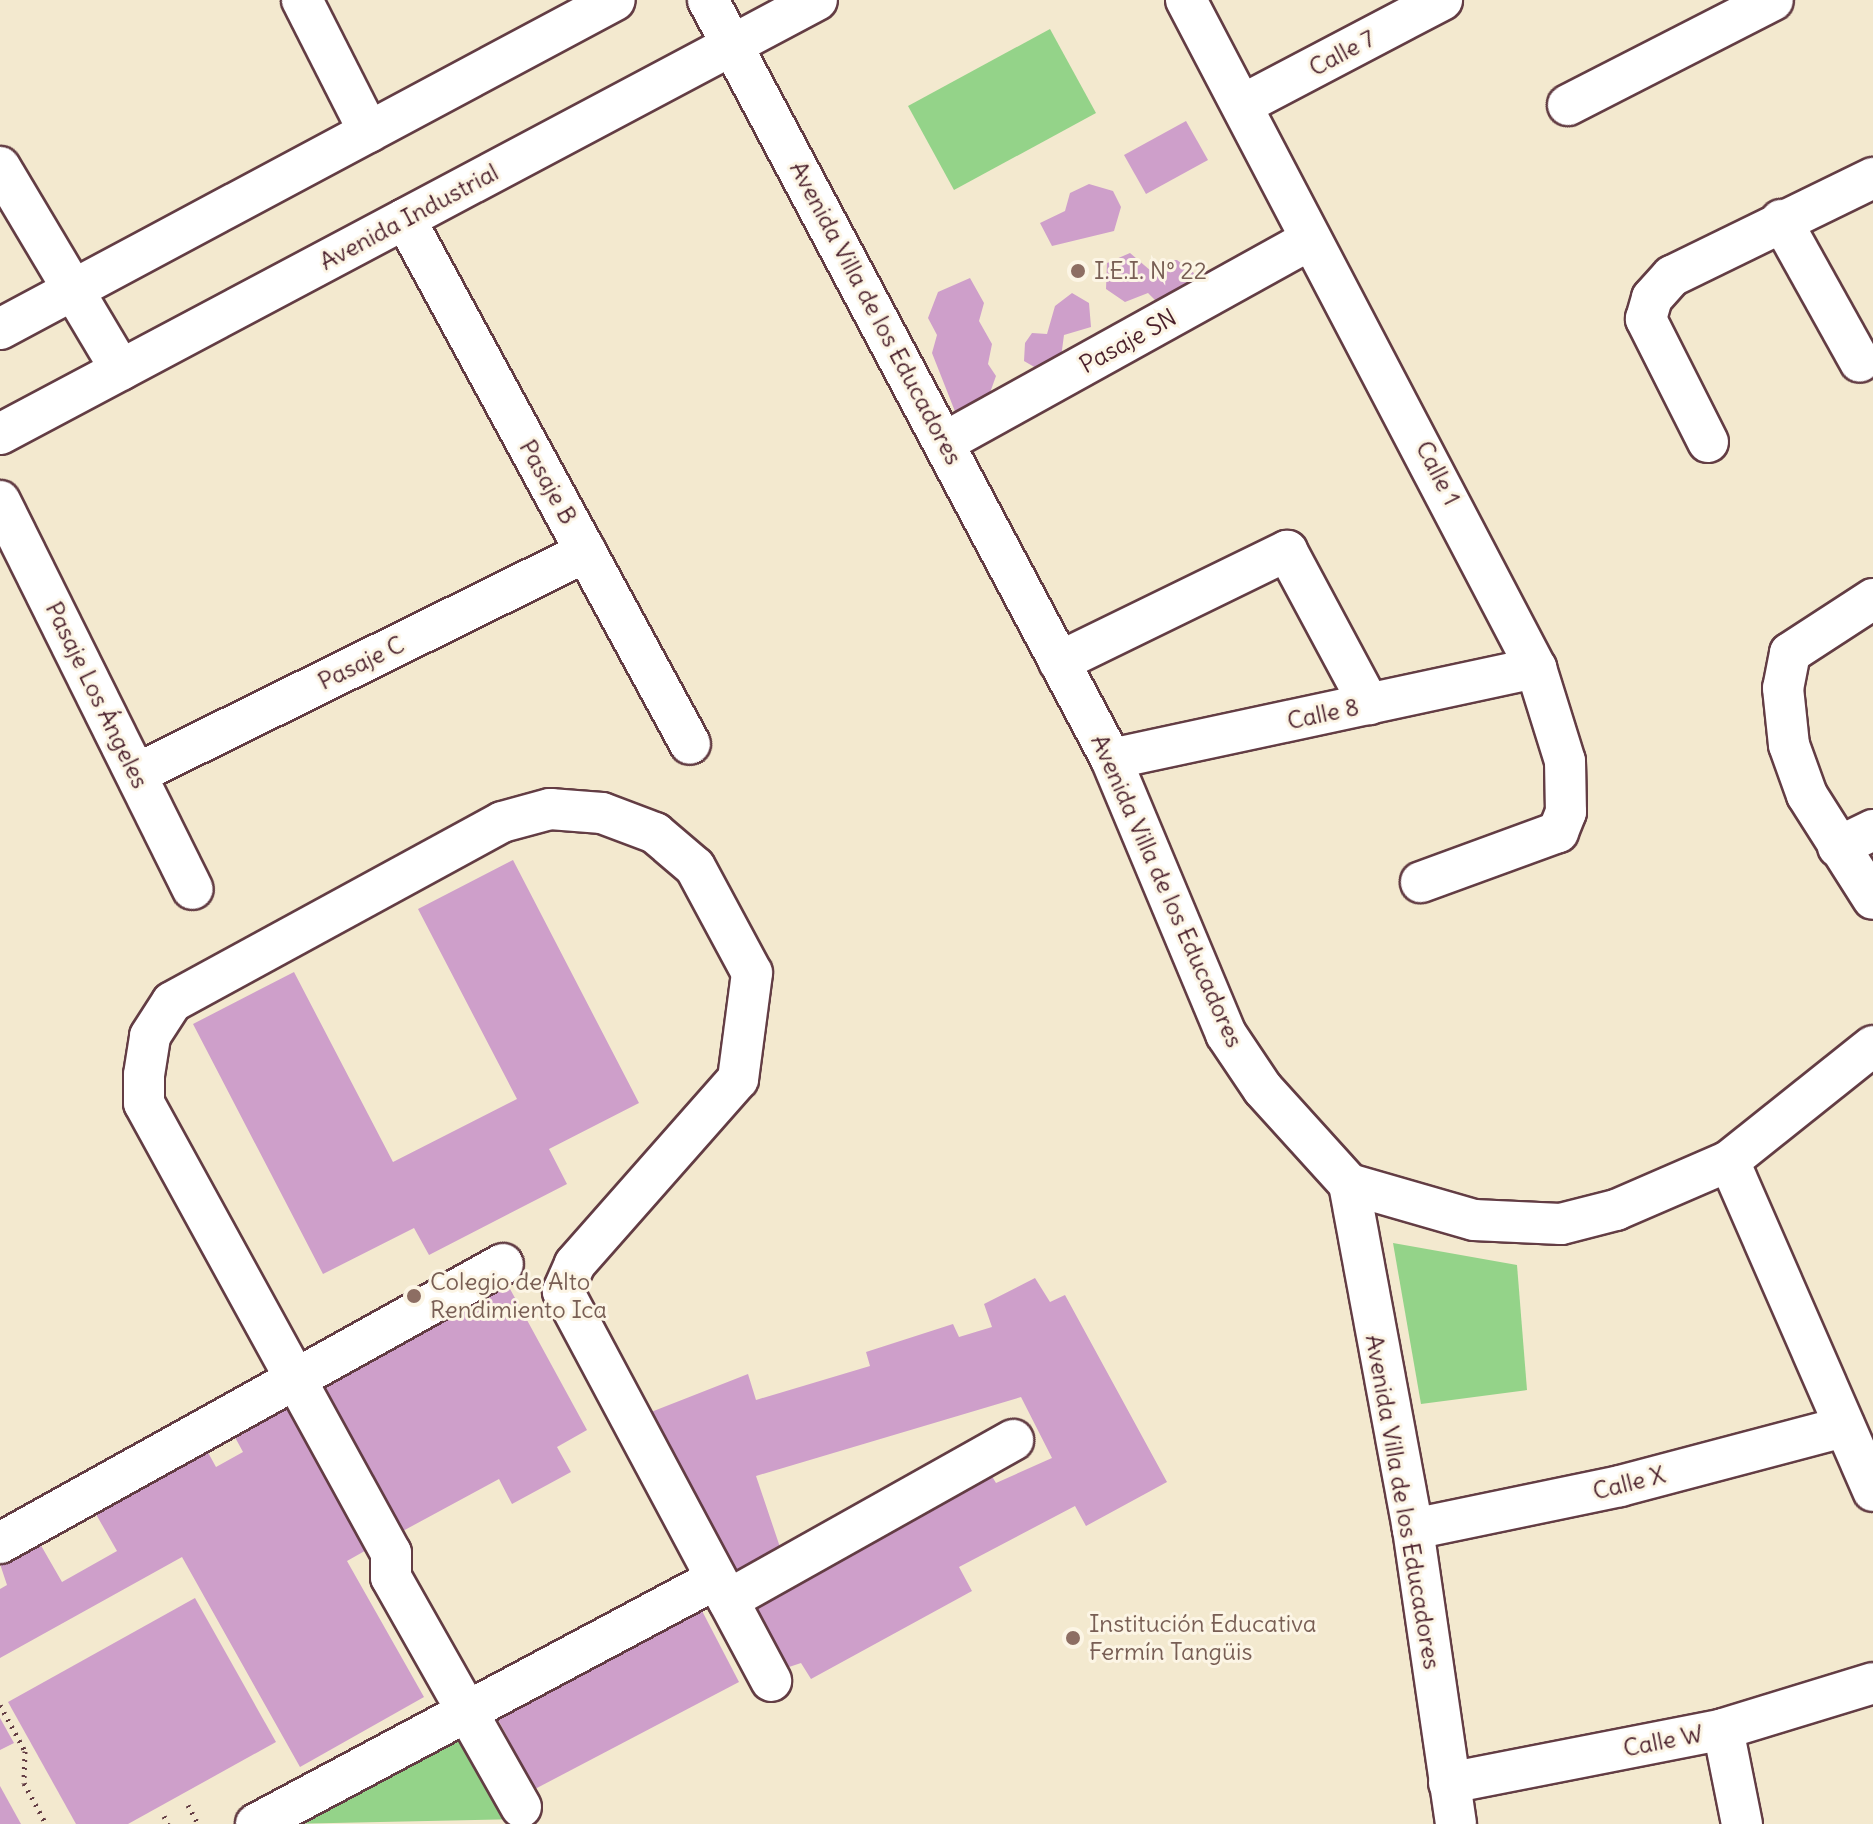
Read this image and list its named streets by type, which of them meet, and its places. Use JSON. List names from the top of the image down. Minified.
{"streets":{"street":["Calle 7","Avenida Industrial","Avenida Villa de los Educadores","Pasaje SN","Calle 1","Pasaje B","Pasaje C","Pasaje Los Ángeles","Calle 8","Calle X","Calle W"]},"crossings":[["Calle 7","Calle 1"],["Avenida Industrial","Avenida Villa de los Educadores"],["Avenida Industrial","Pasaje B"],["Avenida Villa de los Educadores","Pasaje SN"],["Avenida Villa de los Educadores","Calle 8"],["Avenida Villa de los Educadores","Calle X"],["Avenida Villa de los Educadores","Calle W"],["Pasaje SN","Calle 1"],["Calle 1","Calle 8"],["Pasaje B","Pasaje C"],["Pasaje C","Pasaje Los Ángeles"]],"places":["I.E.I. Nº 22","Colegio de Alto Rendimiento Ica","Institución Educativa Fermín Tangüis"]}
